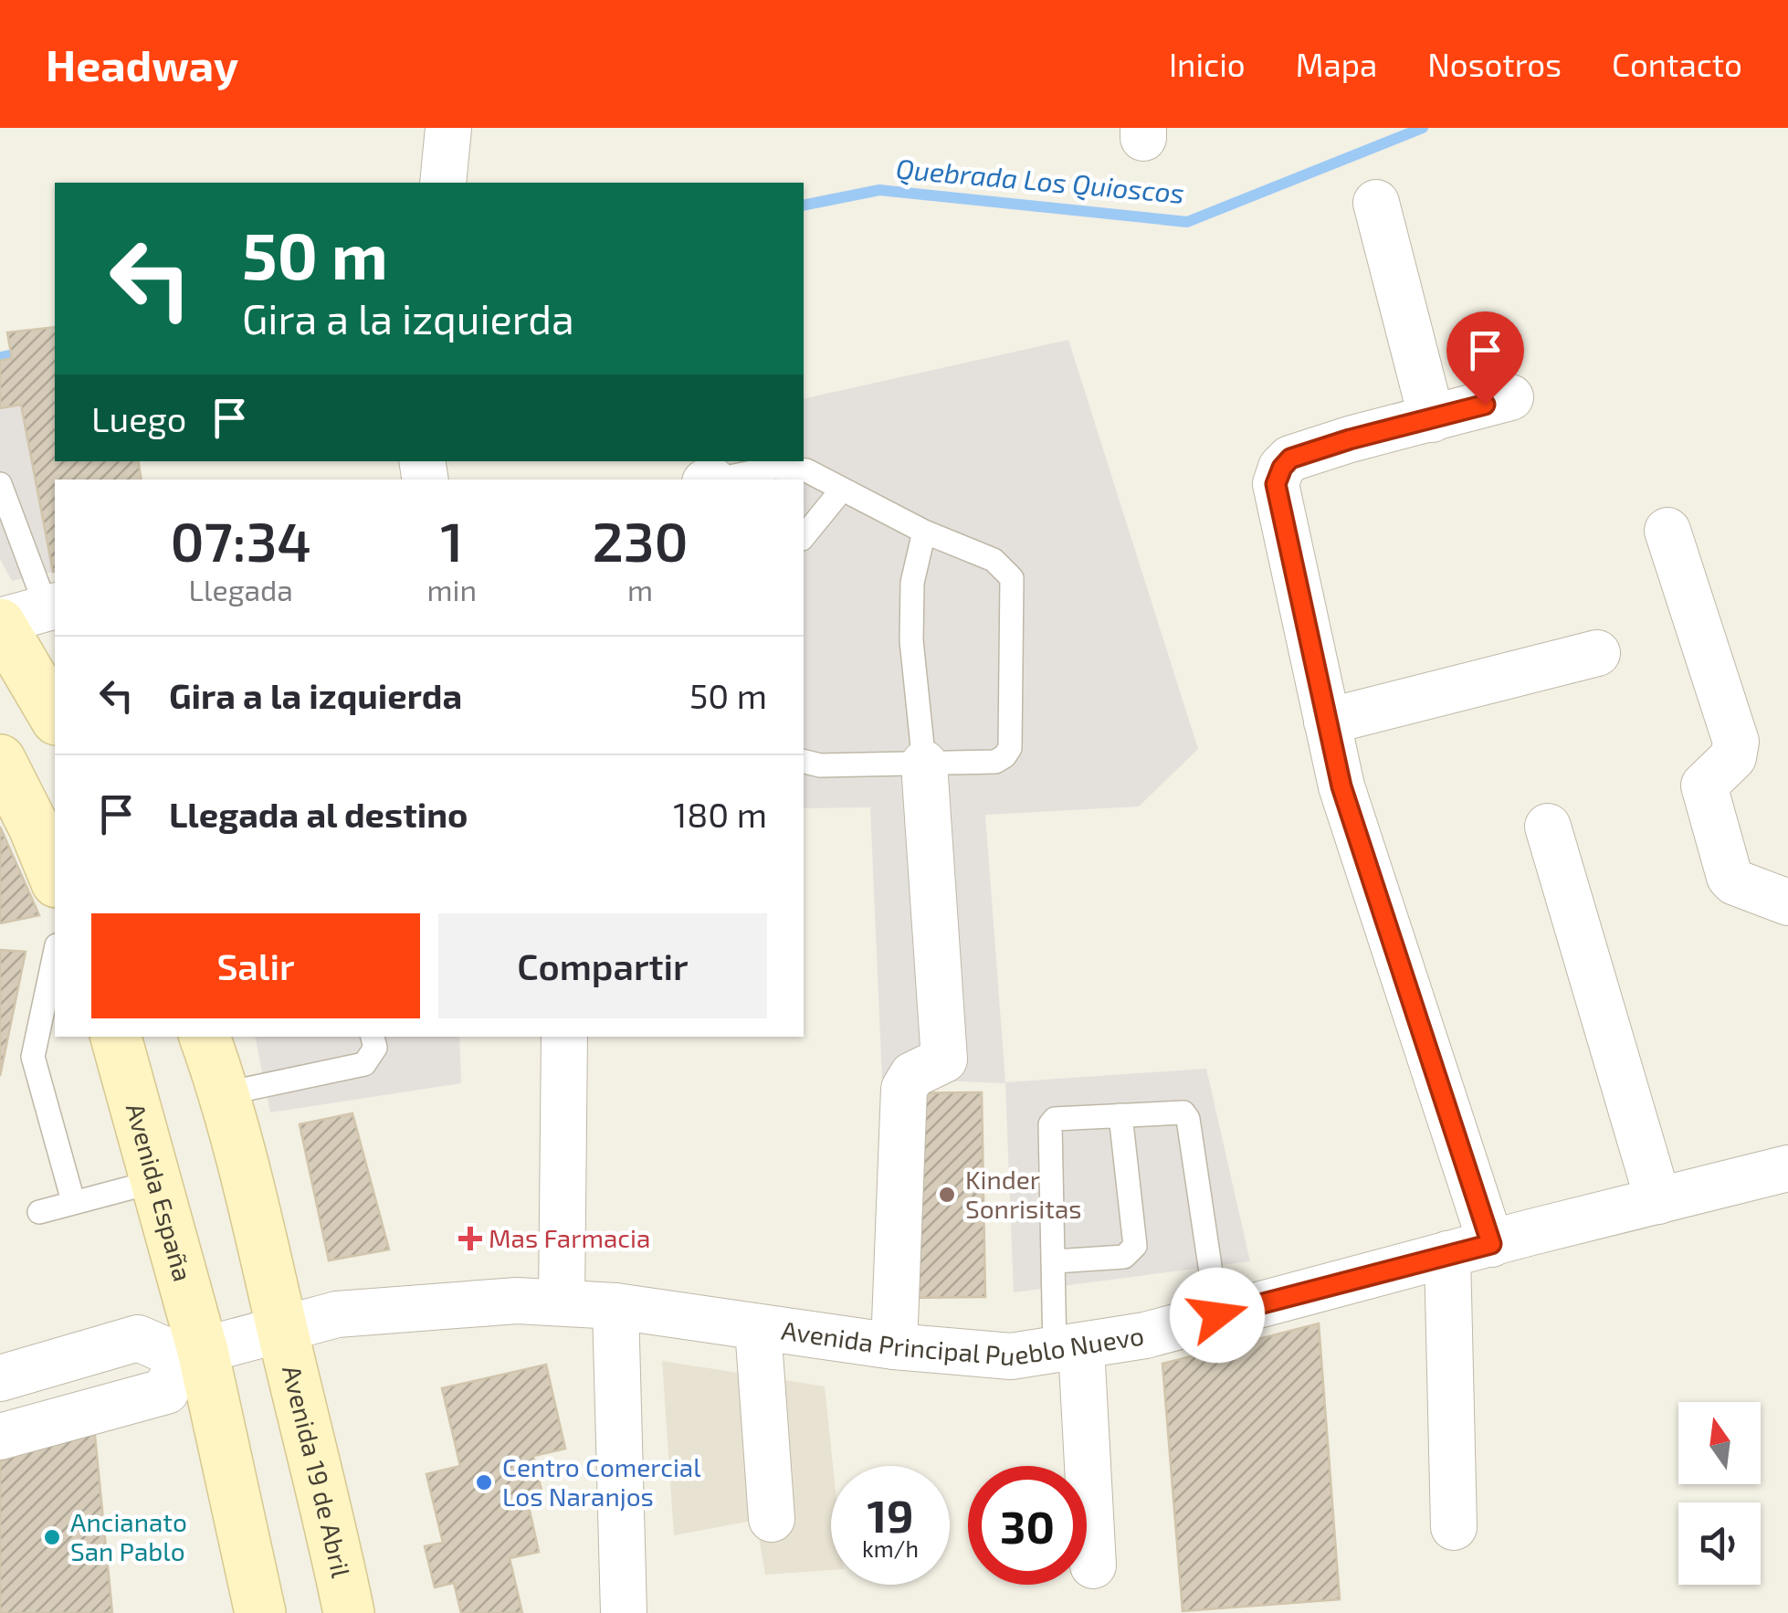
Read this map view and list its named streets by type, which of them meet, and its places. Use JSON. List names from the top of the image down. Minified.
{"streets":{"main road":["Avenida España","Avenida 19 de Abril"],"street":["Avenida Principal Pueblo Nuevo"]},"crossings":[["Avenida España","Avenida Principal Pueblo Nuevo"],["Avenida Principal Pueblo Nuevo","Avenida 19 de Abril"]],"water":["Quebrada Los Quioscos"],"places":{"other":["Kinder Sonrisitas","Centro Comercial Los Naranjos","Ancianato San Pablo"],"health":["Mas Farmacia"]},"north":"top","page":{"header":"Headway","nav":["Inicio","Mapa","Nosotros","Contacto"],"turn":["50 m","Gira a la izquierda"],"then":"Luego","eta":["07:34","Llegada","1","min","230","m"],"list":[{"name":"Gira a la izquierda","value":"50 m"},{"name":"Llegada al destino","value":"180 m"}],"buttons":["Salir","Compartir"],"speed":"19 km/h","limit":"30"}}
